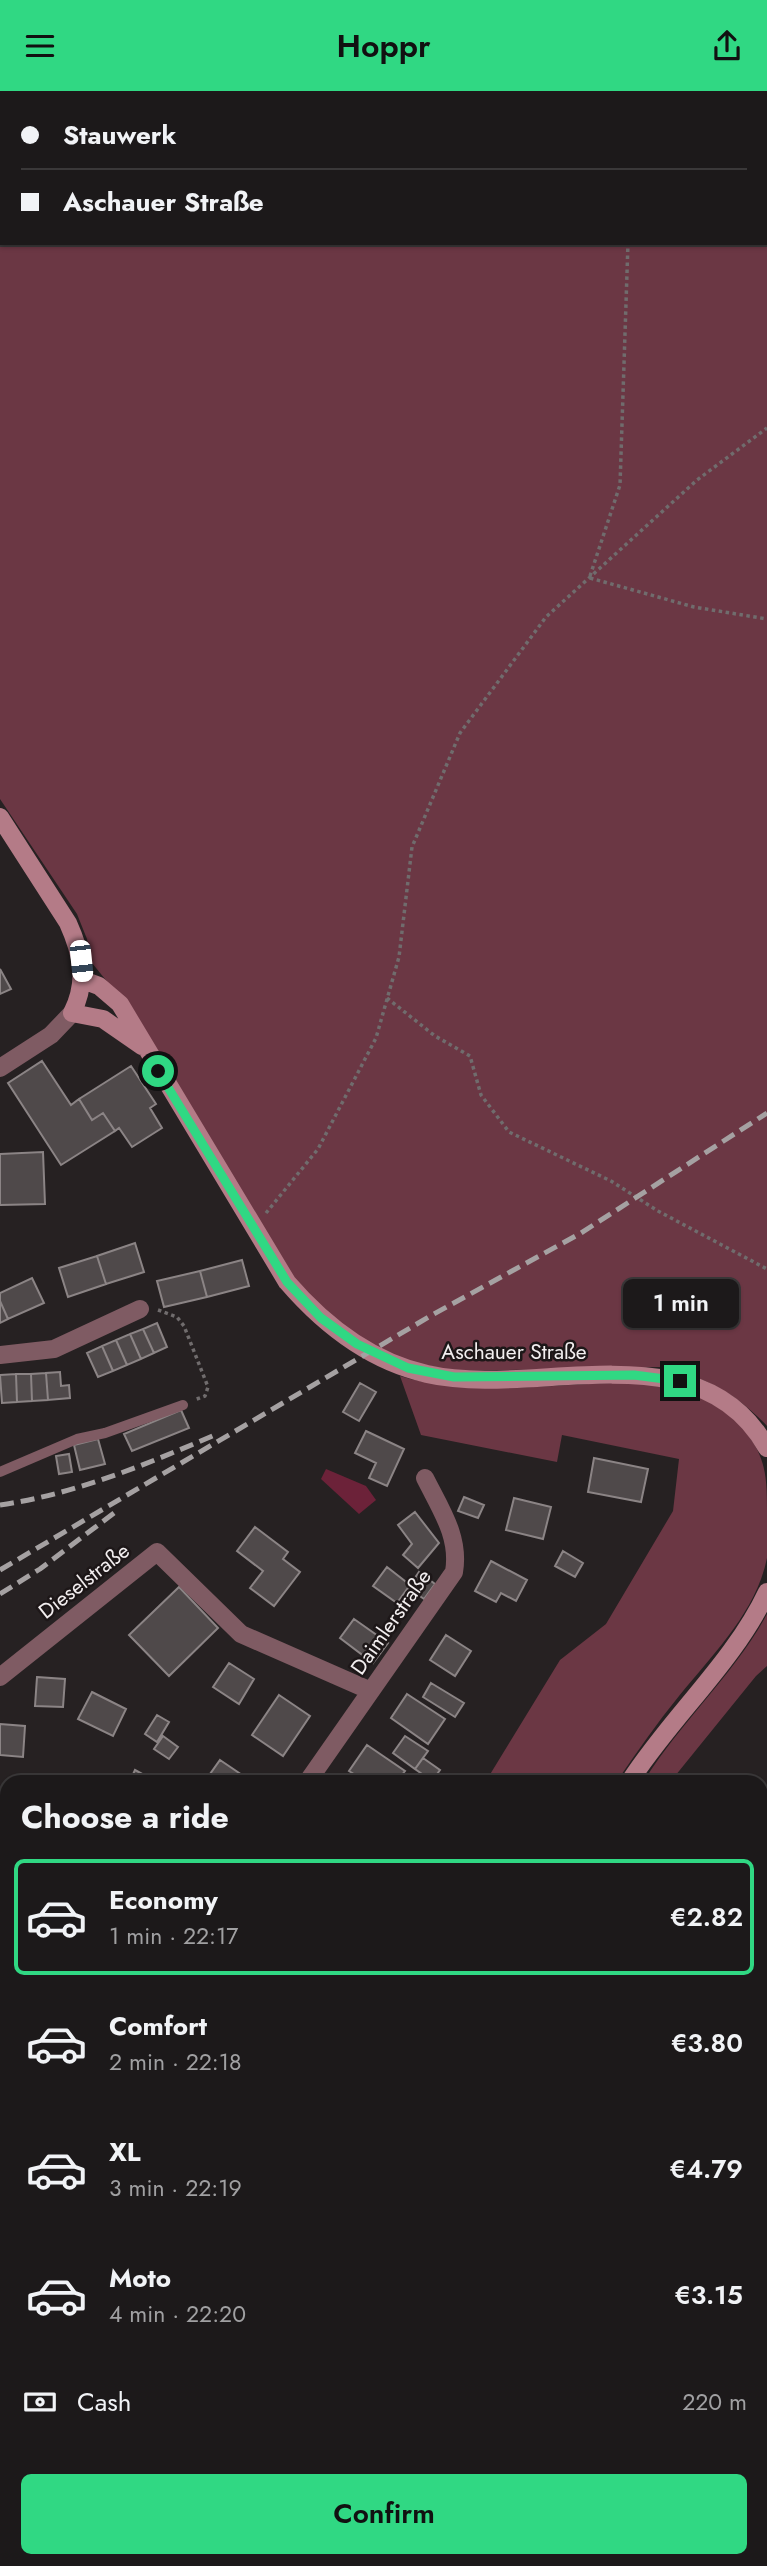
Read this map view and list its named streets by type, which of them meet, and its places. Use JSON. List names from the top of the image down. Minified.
{"streets":{"street":["Aschauer Straße","Dieselstraße","Daimlerstraße"]},"crossings":[["Dieselstraße","Daimlerstraße"]],"page":{"header":"Hoppr","banner":["Stauwerk","Aschauer Straße"],"bubble":"1 min","heading":"Choose a ride","list":[{"name":"Economy","note":"1 min · 22:17","value":"€2.82"},{"name":"Comfort","note":"2 min · 22:18","value":"€3.80"},{"name":"XL","note":"3 min · 22:19","value":"€4.79"},{"name":"Moto","note":"4 min · 22:20","value":"€3.15"}],"pay":["Cash","220 m"],"buttons":"Confirm"}}
